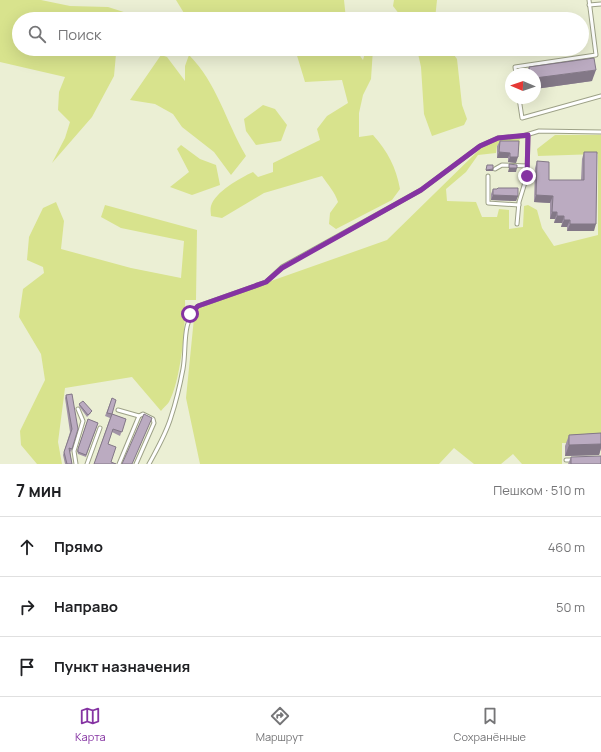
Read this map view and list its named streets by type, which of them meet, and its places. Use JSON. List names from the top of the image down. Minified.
{"north":"left","page":{"search":"Поиск","heading":["7 мин","Пешком · 510 m"],"list":[["Прямо","460 m"],["Направо","50 m"],"Пункт назначения"],"nav":["Карта","Маршрут","Сохранённые"]}}
